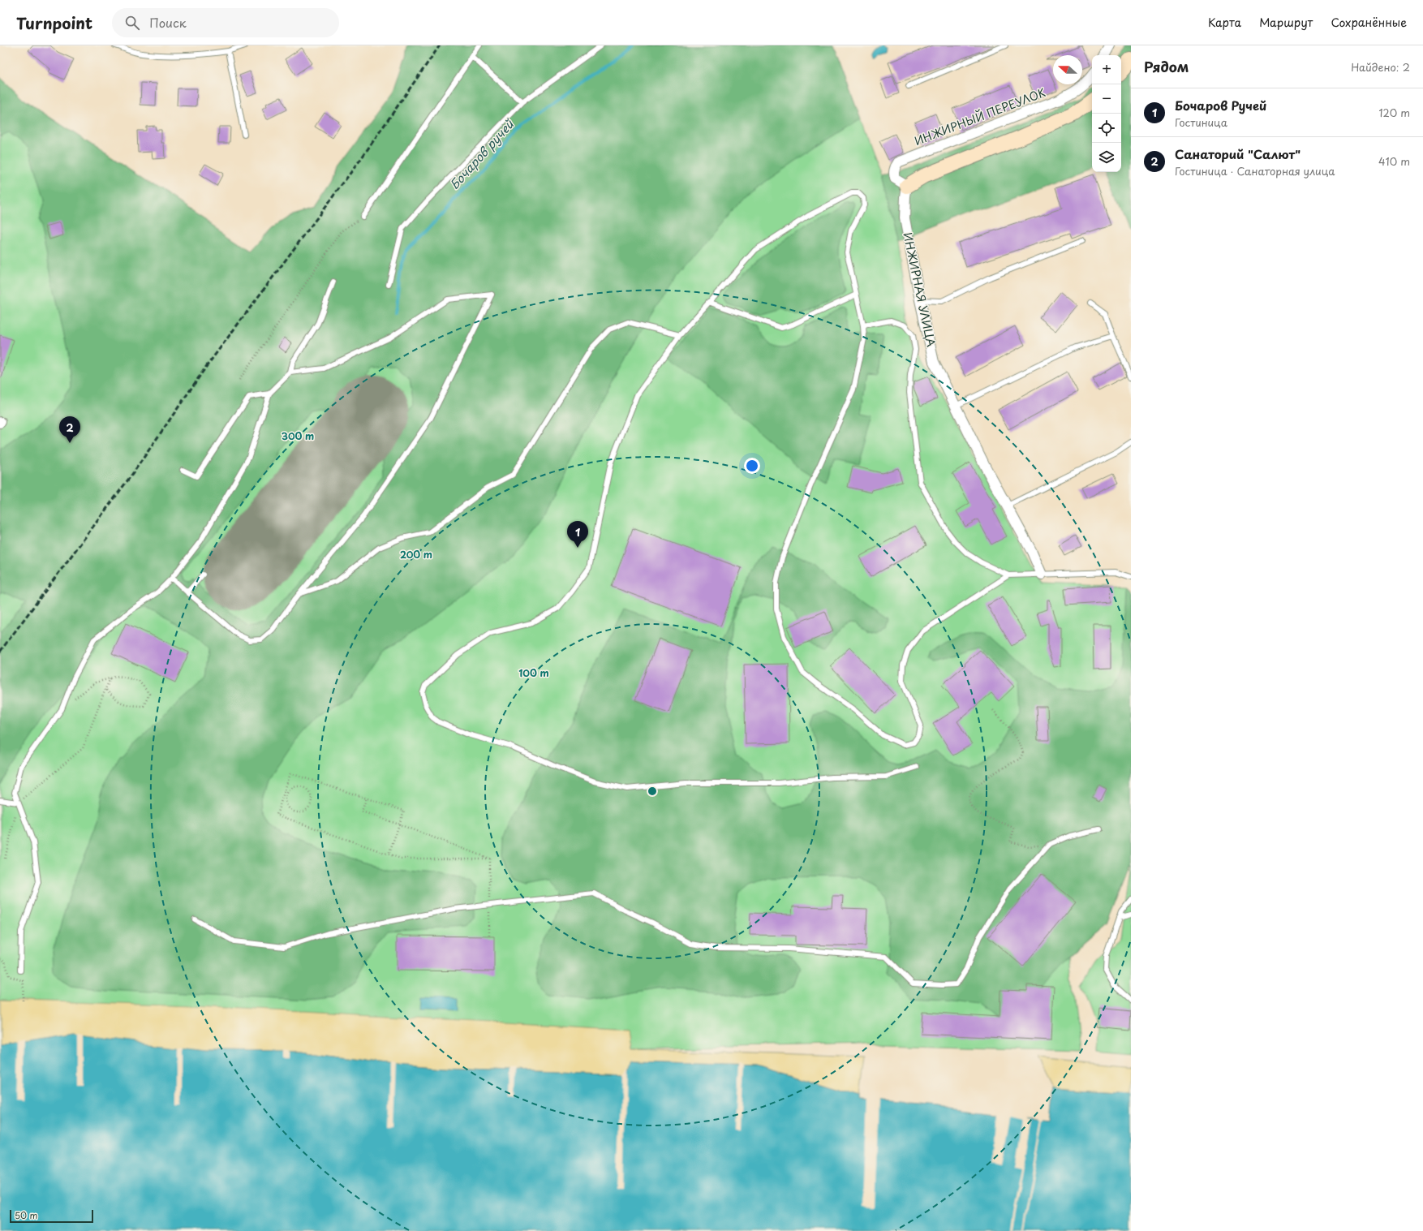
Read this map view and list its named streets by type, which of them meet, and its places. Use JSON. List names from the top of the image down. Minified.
{"streets":{"street":["ИНЖИРНЫЙ ПЕРЕУЛОК","ИНЖИРНАЯ УЛИЦА"]},"crossings":[["ИНЖИРНЫЙ ПЕРЕУЛОК","ИНЖИРНАЯ УЛИЦА"]],"water":["Бочаров ручей"],"scale_bar":"50 m","north":"left","page":{"header":"Turnpoint","search":"Поиск","nav":["Карта","Маршрут","Сохранённые"],"heading":["Рядом","Найдено: 2"],"map_buttons":["+","−"],"list":[{"mark":"1","name":"Бочаров Ручей","note":"Гостиница","value":"120 m"},{"mark":"2","name":"Санаторий \"Салют\"","note":"Гостиница · Санаторная улица","value":"410 m"}],"pins":["2","1"],"scale":"50 m"},"rings":["300 m","200 m","100 m"]}
